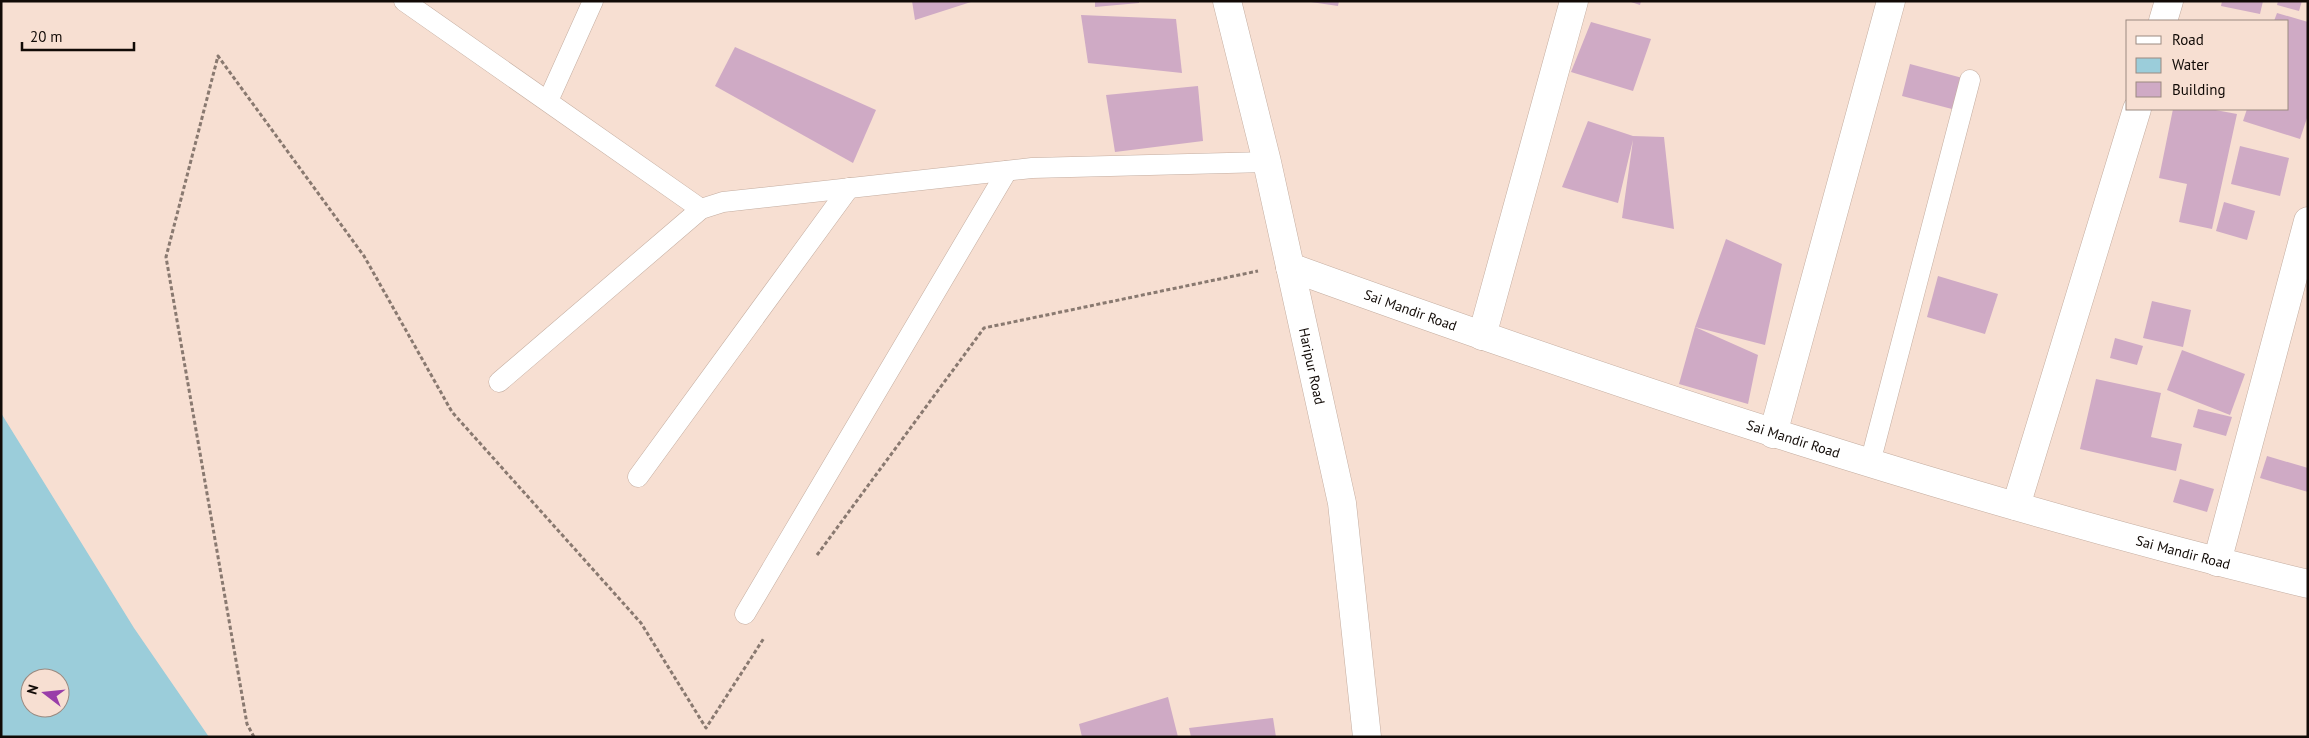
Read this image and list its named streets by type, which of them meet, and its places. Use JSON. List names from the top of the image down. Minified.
{"streets":{"street":["Sai Mandir Road","Haripur Road"]},"crossings":[["Sai Mandir Road","Haripur Road"]],"legend":["Road","Water","Building"],"scale_bar":"20 m","north":"left"}
